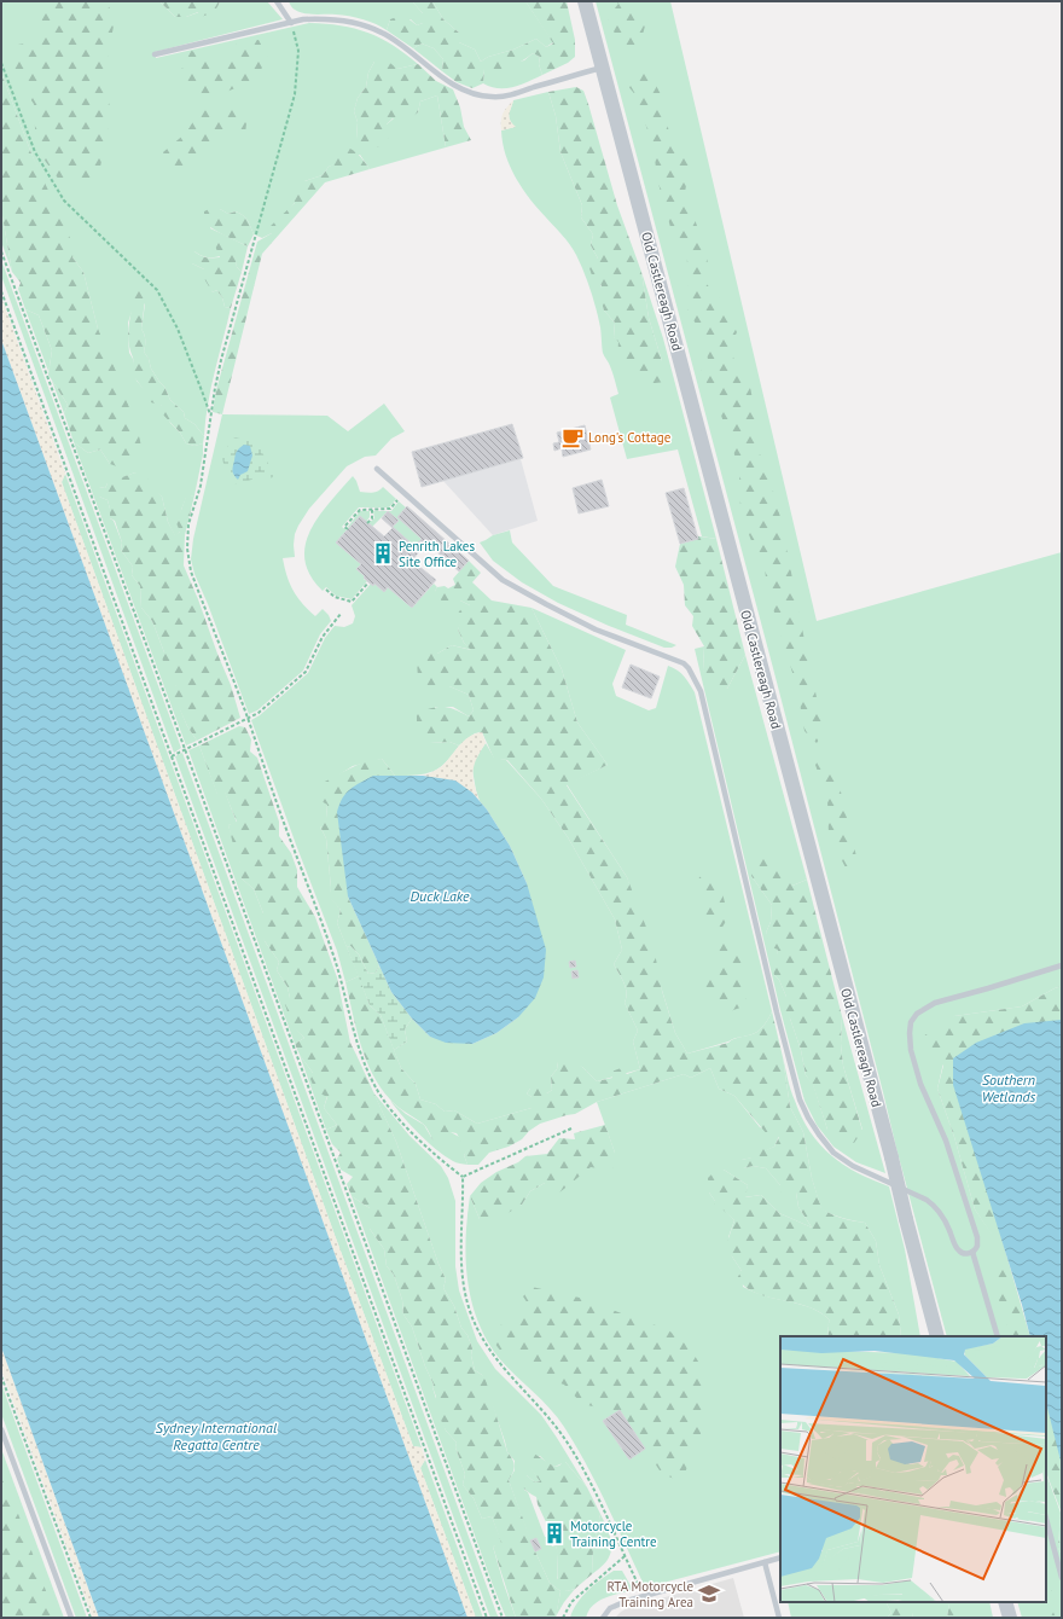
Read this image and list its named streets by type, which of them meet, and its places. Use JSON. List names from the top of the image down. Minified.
{"streets":{"street":["Old Castlereagh Road"]},"water":["Duck Lake","Southern Wetlands","Sydney International Regatta Centre"],"places":{"cafe":["Long's Cottage"],"building":["Penrith Lakes Site Office","Motorcycle Training Centre"],"school or university":["RTA Motorcycle Training Area"]}}
